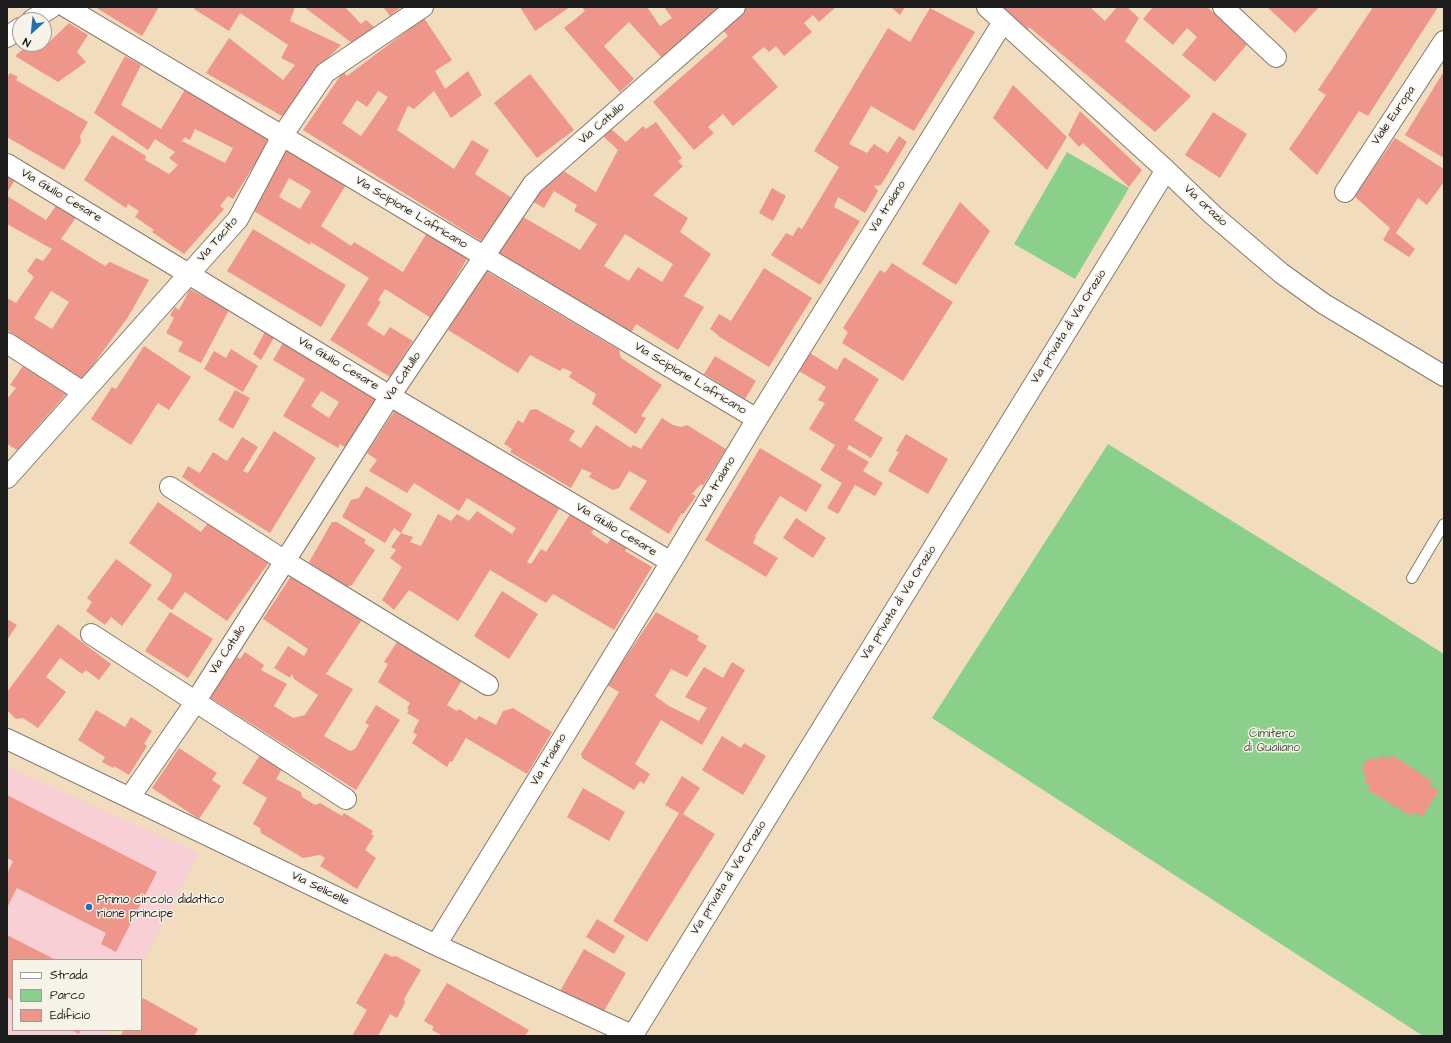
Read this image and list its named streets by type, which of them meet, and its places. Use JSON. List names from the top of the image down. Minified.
{"streets":{"street":["Viale Europa","Via Catullo","Via Giulio Cesare","Via orazio","Via traiano","Via Scipione L'africano","Via Tacito","Via privata di Via Orazio","Via Selicelle"]},"crossings":[["Via Catullo","Via Giulio Cesare"],["Via Catullo","Via Scipione L'africano"],["Via Catullo","Via Selicelle"],["Via Giulio Cesare","Via traiano"],["Via Giulio Cesare","Via Tacito"],["Via orazio","Via traiano"],["Via orazio","Via privata di Via Orazio"],["Via traiano","Via Scipione L'africano"],["Via traiano","Via Selicelle"],["Via Scipione L'africano","Via Tacito"],["Via privata di Via Orazio","Via Selicelle"]],"parks":["Cimitero di Qualiano"],"places":["Primo circolo didattico rione principe"],"legend":["Strada","Parco","Edificio"],"north":"bottom left"}
